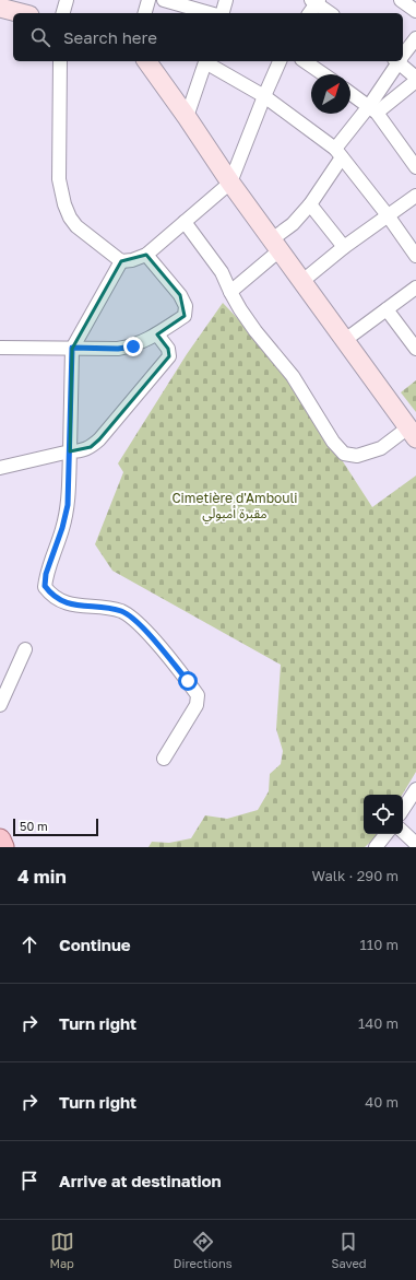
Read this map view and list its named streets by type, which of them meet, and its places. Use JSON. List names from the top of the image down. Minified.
{"parks":["Cimetière d'Ambouli مقبرة أمبولي"],"scale_bar":"50 m","north":"top right","page":{"search":"Search here","scale":"50 m","heading":["4 min","Walk · 290 m"],"list":[["Continue","110 m"],["Turn right","140 m"],["Turn right","40 m"],"Arrive at destination"],"nav":["Map","Directions","Saved"]}}
